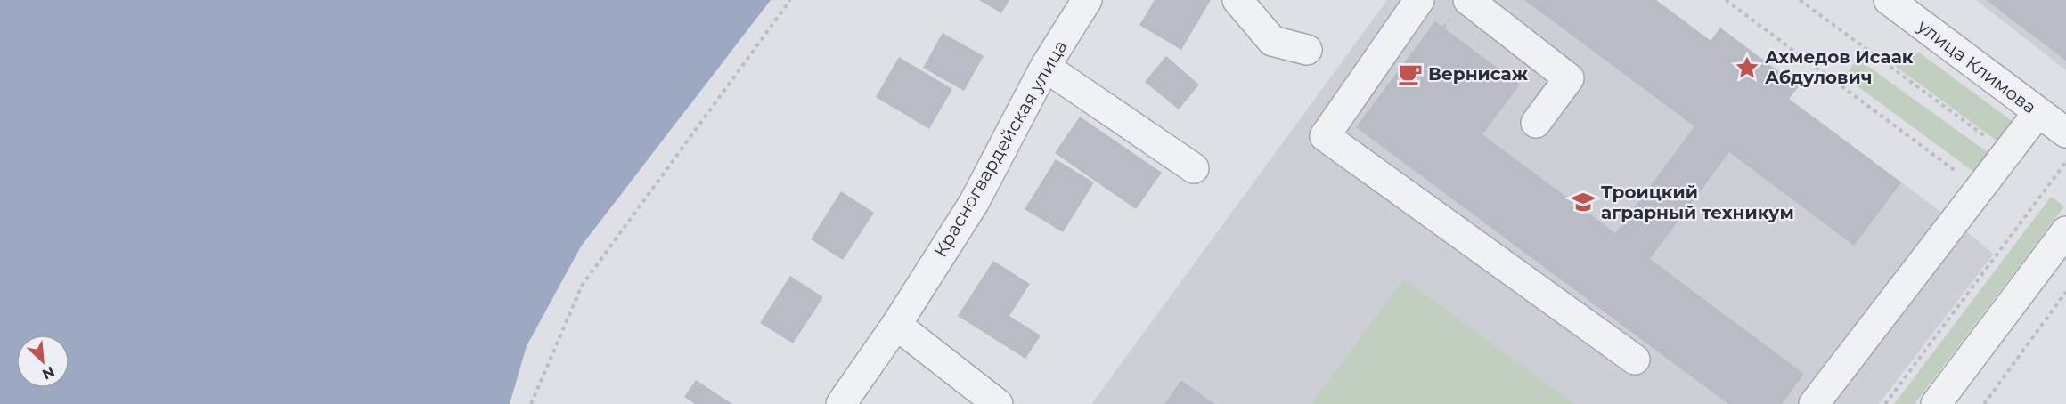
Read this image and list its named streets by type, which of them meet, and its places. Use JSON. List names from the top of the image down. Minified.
{"streets":{"street":["улица Климова","Красногвардейская улица"]},"places":{"place":["Ахмедов Исаак Абдулович"],"cafe":["Вернисаж"],"school or university":["Троицкий аграрный техникум"]},"north":"bottom right"}
